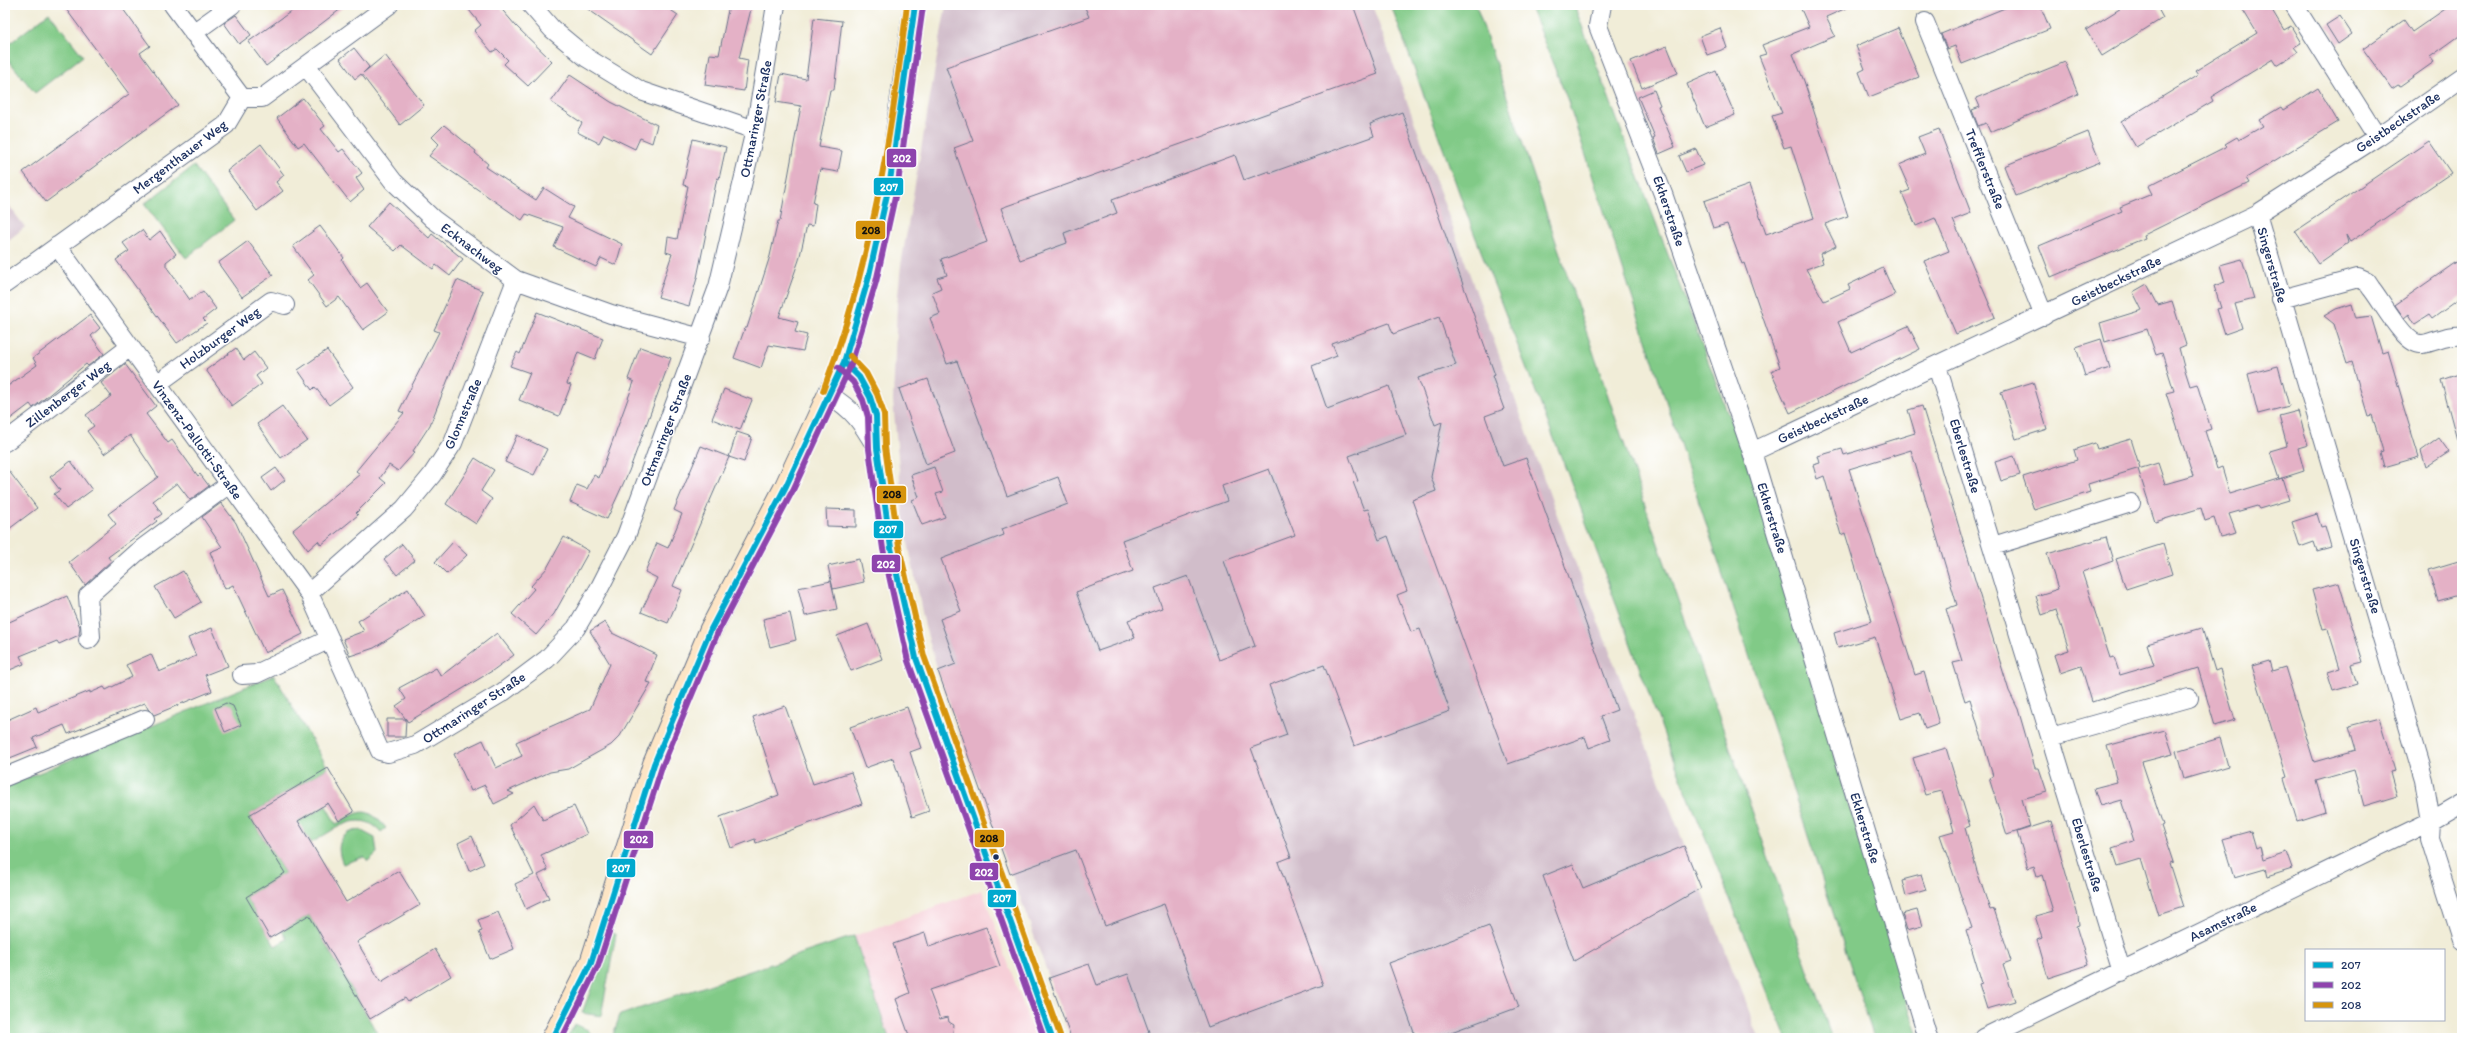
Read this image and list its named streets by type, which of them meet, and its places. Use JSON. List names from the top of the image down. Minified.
{"streets":{"street":["Ottmaringer Straße","Geistbeckstraße","Mergenthauer Weg","Trefflerstraße","Ekherstraße","Ecknachweg","Singerstraße","Holzburger Weg","Zillenberger Weg","Glonnstraße","Vinzenz-Pallotti-Straße","Eberlestraße","Asamstraße"]},"crossings":[["Ottmaringer Straße","Ecknachweg"],["Ottmaringer Straße","Vinzenz-Pallotti-Straße"],["Geistbeckstraße","Trefflerstraße"],["Geistbeckstraße","Ekherstraße"],["Geistbeckstraße","Singerstraße"],["Geistbeckstraße","Eberlestraße"],["Mergenthauer Weg","Vinzenz-Pallotti-Straße"],["Ecknachweg","Glonnstraße"],["Singerstraße","Asamstraße"],["Holzburger Weg","Vinzenz-Pallotti-Straße"],["Zillenberger Weg","Vinzenz-Pallotti-Straße"],["Glonnstraße","Vinzenz-Pallotti-Straße"],["Eberlestraße","Asamstraße"]],"lines":["transit line 207","transit line 208","transit line 202"],"legend":["207","202","208"]}
